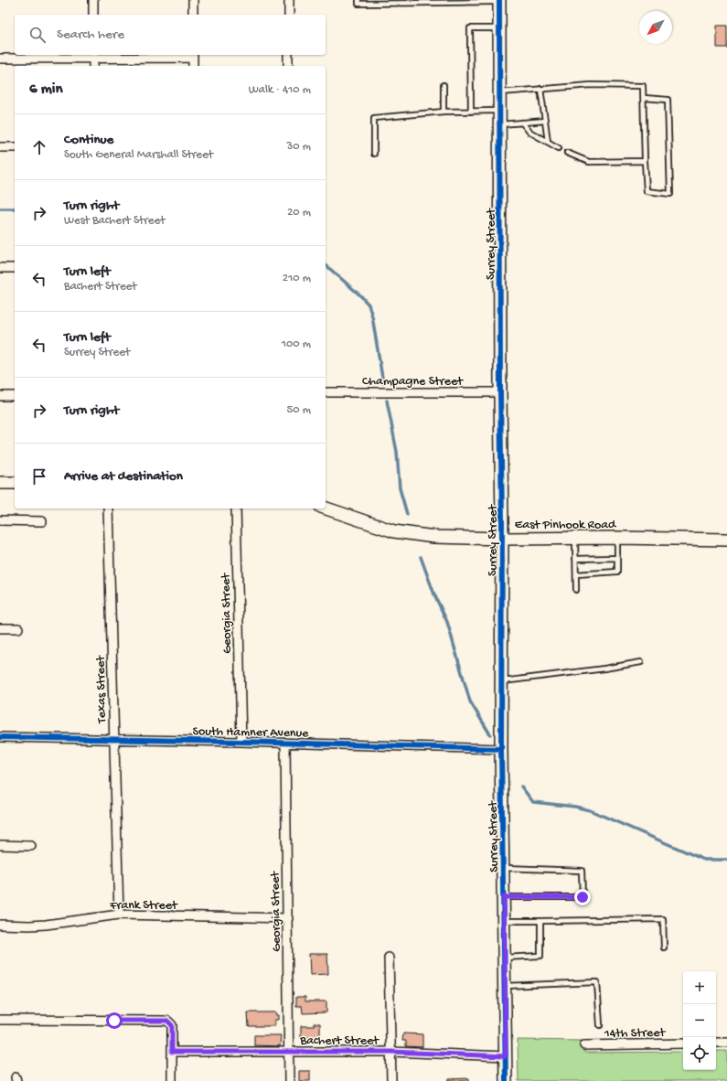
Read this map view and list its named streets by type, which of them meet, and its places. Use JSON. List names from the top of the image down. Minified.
{"streets":{"street":["Surrey Street","Champagne Street","East Pinhook Road","Georgia Street","Texas Street","South Hamner Avenue","Frank Street","14th Street","Bachert Street"]},"crossings":[["Surrey Street","Champagne Street"],["Surrey Street","East Pinhook Road"],["Surrey Street","South Hamner Avenue"],["Surrey Street","Bachert Street"],["Georgia Street","South Hamner Avenue"],["Georgia Street","Frank Street"],["Georgia Street","Bachert Street"],["Texas Street","South Hamner Avenue"],["Texas Street","Frank Street"]],"north":"bottom left","page":{"search":"Search here","heading":["6 min","Walk · 410 m"],"list":[["Continue","South General Marshall Street","30 m"],["Turn right","West Bachert Street","20 m"],["Turn left","Bachert Street","210 m"],["Turn left","Surrey Street","100 m"],["Turn right","50 m"],"Arrive at destination"],"map_buttons":["+","−"]}}
